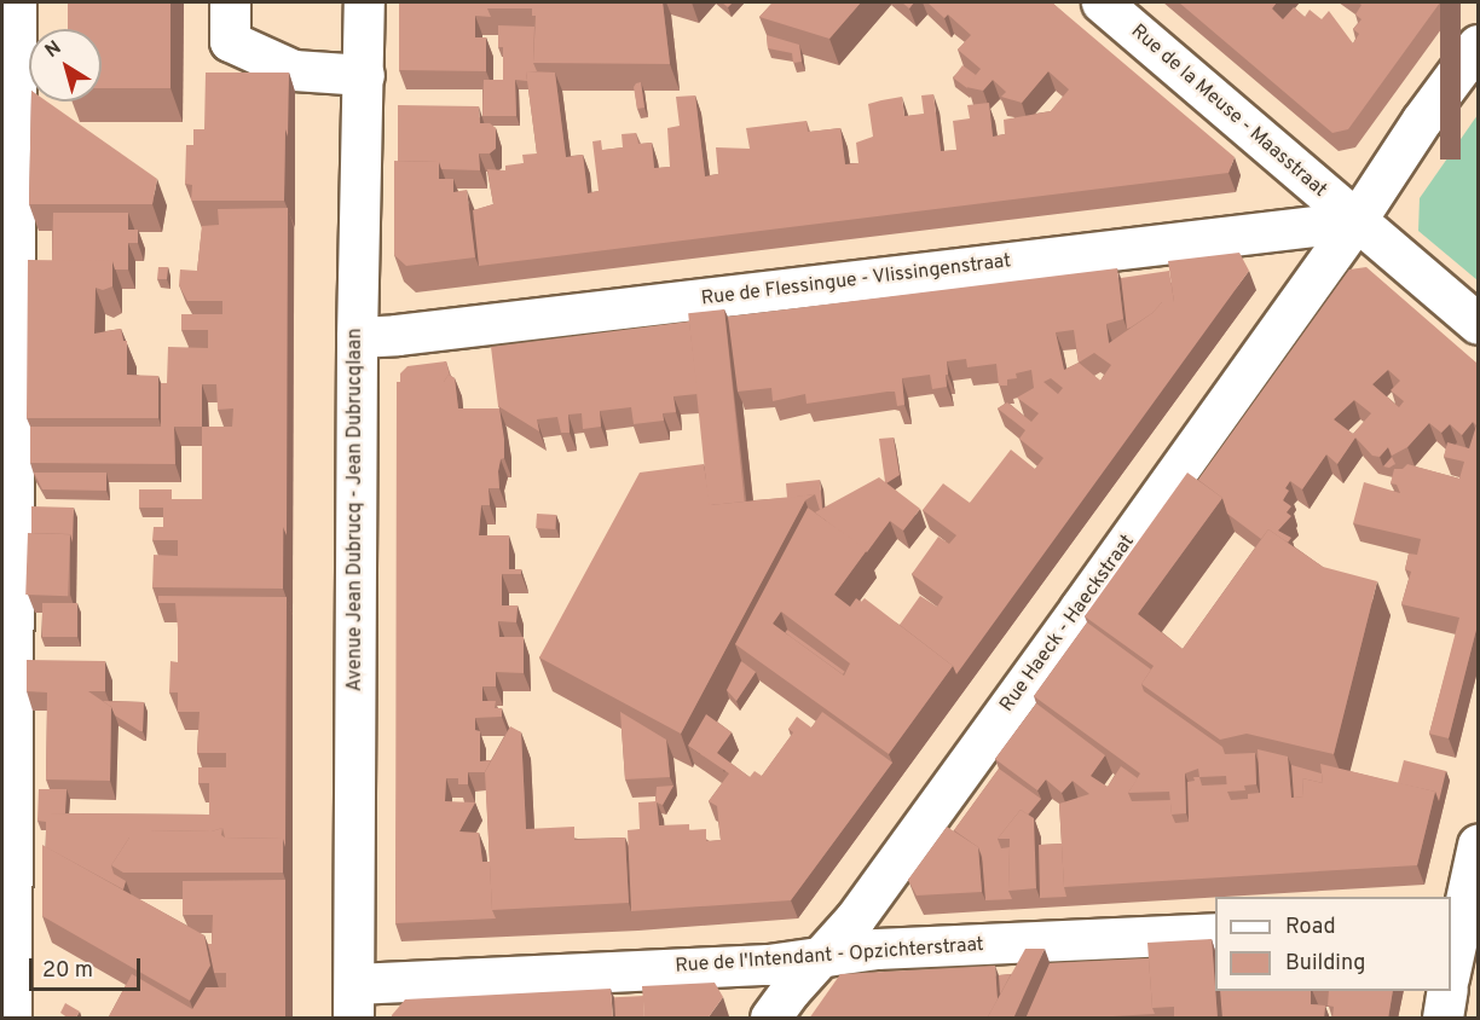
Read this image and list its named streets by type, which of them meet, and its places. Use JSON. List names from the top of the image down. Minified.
{"streets":{"street":["Rue de la Meuse - Maasstraat","Rue de Flessingue - Vlissingenstraat","Avenue Jean Dubrucq - Jean Dubrucqlaan","Rue Haeck - Haeckstraat","Rue de l'Intendant - Opzichterstraat"]},"crossings":[["Rue de la Meuse - Maasstraat","Rue de Flessingue - Vlissingenstraat"],["Rue de la Meuse - Maasstraat","Rue Haeck - Haeckstraat"],["Rue de Flessingue - Vlissingenstraat","Avenue Jean Dubrucq - Jean Dubrucqlaan"],["Rue de Flessingue - Vlissingenstraat","Rue Haeck - Haeckstraat"],["Avenue Jean Dubrucq - Jean Dubrucqlaan","Rue de l'Intendant - Opzichterstraat"],["Rue Haeck - Haeckstraat","Rue de l'Intendant - Opzichterstraat"]],"legend":["Road","Building"],"scale_bar":"20 m","north":"top left"}
